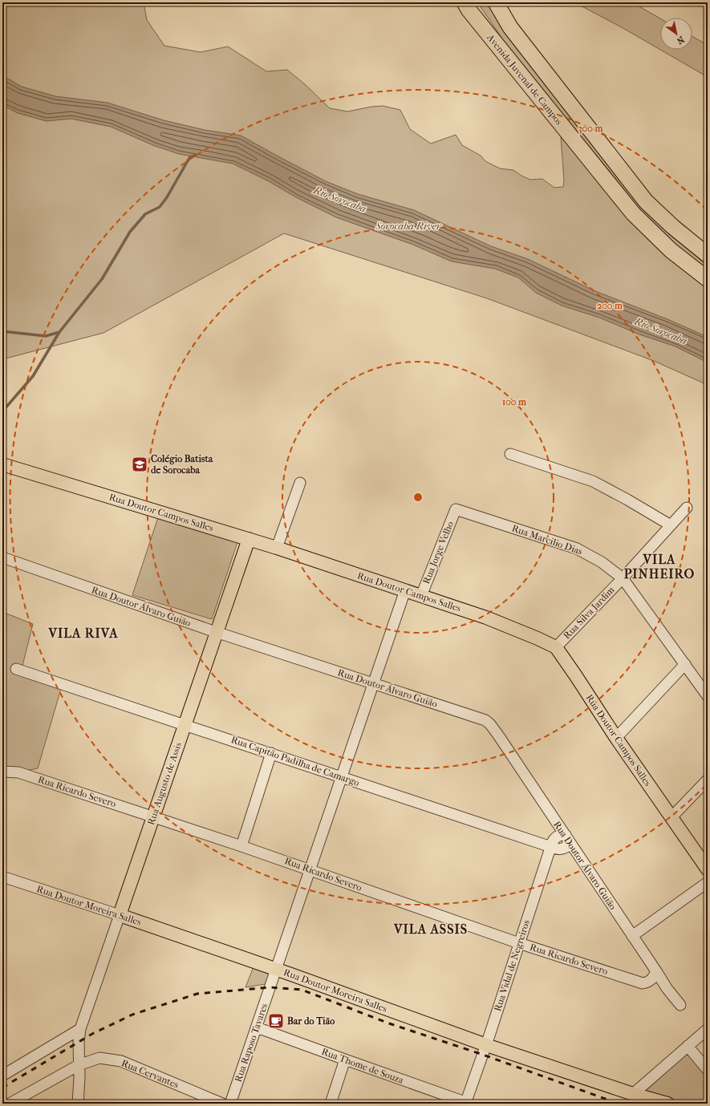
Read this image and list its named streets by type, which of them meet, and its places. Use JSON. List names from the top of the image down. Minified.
{"streets":{"highway":["Avenida Juvenal de Campos"],"main road":["Rua Doutor Campos Salles","Rua Augusto de Assis","Rua Doutor Moreira Salles"],"street":["Rua Marcilio Dias","Rua Jorge Velho","Rua Doutor Álvaro Guião","Rua Silva Jardim","Rua Capitão Padilha de Camargo","Rua Ricardo Severo","Rua Vidal de Negreiros","Rua Raposo Tavares","Rua Thome de Souza","Rua Cervantes"]},"crossings":[["Rua Doutor Campos Salles","Rua Jorge Velho"],["Rua Doutor Campos Salles","Rua Silva Jardim"],["Rua Doutor Campos Salles","Rua Augusto de Assis"],["Rua Doutor Campos Salles","Rua Raposo Tavares"],["Rua Marcilio Dias","Rua Jorge Velho"],["Rua Marcilio Dias","Rua Silva Jardim"],["Rua Doutor Álvaro Guião","Rua Capitão Padilha de Camargo"],["Rua Doutor Álvaro Guião","Rua Augusto de Assis"],["Rua Doutor Álvaro Guião","Rua Ricardo Severo"],["Rua Doutor Álvaro Guião","Rua Raposo Tavares"],["Rua Capitão Padilha de Camargo","Rua Augusto de Assis"],["Rua Capitão Padilha de Camargo","Rua Vidal de Negreiros"],["Rua Capitão Padilha de Camargo","Rua Raposo Tavares"],["Rua Augusto de Assis","Rua Ricardo Severo"],["Rua Augusto de Assis","Rua Doutor Moreira Salles"],["Rua Augusto de Assis","Rua Cervantes"],["Rua Ricardo Severo","Rua Vidal de Negreiros"],["Rua Ricardo Severo","Rua Raposo Tavares"],["Rua Doutor Moreira Salles","Rua Vidal de Negreiros"],["Rua Doutor Moreira Salles","Rua Raposo Tavares"],["Rua Vidal de Negreiros","Rua Thome de Souza"],["Rua Raposo Tavares","Rua Thome de Souza"]],"districts":["VILA PINHEIRO","VILA RIVA","VILA ASSIS"],"water":["Rio Sorocaba","Sorocaba River"],"places":{"school or university":["Colégio Batista de Sorocaba"],"cafe":["Bar do Tião"]},"north":"bottom right","rings":["300 m","200 m","100 m"]}
